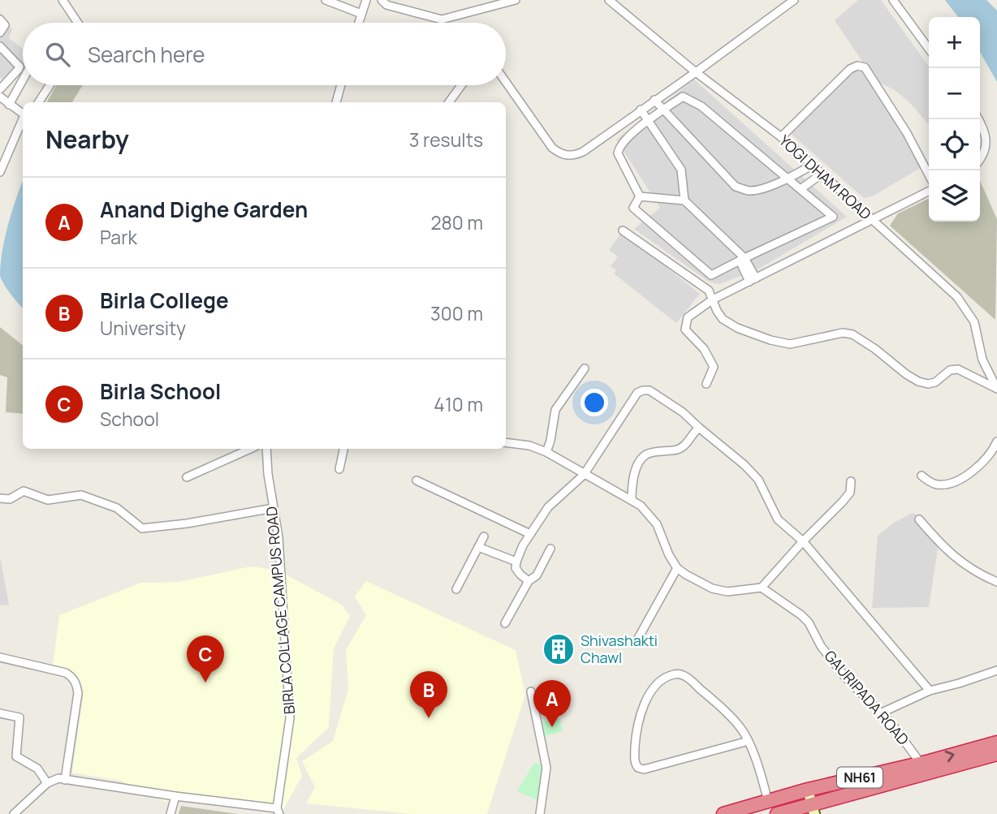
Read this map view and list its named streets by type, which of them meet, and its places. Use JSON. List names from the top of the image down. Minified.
{"streets":{"highway":["NH61"],"street":["YOGI DHAM ROAD","BIRLA COLLAGE CAMPUS ROAD","GAURIPADA ROAD"]},"crossings":[["GAURIPADA ROAD","NH61"]],"places":{"building":["Shivashakti Chawl"]},"page":{"map_buttons":["+","−"],"search":"Search here","heading":["Nearby","3 results"],"list":[{"mark":"A","name":"Anand Dighe Garden","note":"Park","value":"280 m"},{"mark":"B","name":"Birla College","note":"University","value":"300 m"},{"mark":"C","name":"Birla School","note":"School","value":"410 m"}],"pins":["C","B","A"]}}
